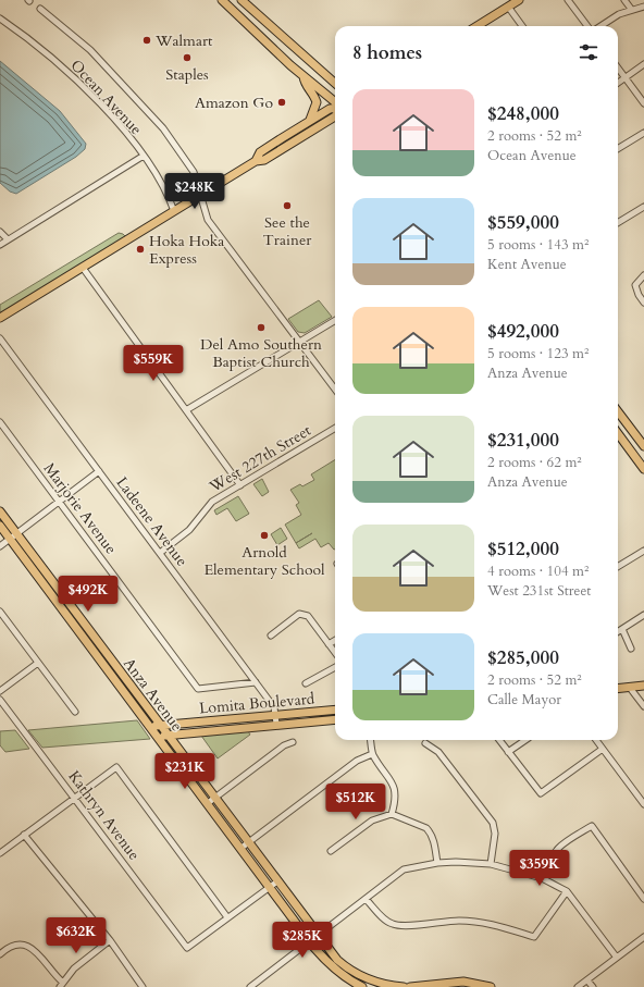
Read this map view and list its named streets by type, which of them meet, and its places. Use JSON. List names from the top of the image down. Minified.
{"streets":{"main road":["Anza Avenue","Lomita Boulevard"],"street":["Ocean Avenue","West 227th Street","Marjorie Avenue","Ladeene Avenue","Kathryn Avenue"]},"crossings":[["West 227th Street","Ladeene Avenue"],["Marjorie Avenue","Ladeene Avenue"],["Ladeene Avenue","Lomita Boulevard"],["Anza Avenue","Lomita Boulevard"]],"places":["Walmart","Staples","Amazon Go","See the Trainer","Hoka Hoka Express","Del Amo Southern Baptist Church","Arnold Elementary School"],"page":{"heading":"8 homes","list":[{"name":"$248,000","note":"2 rooms · 52 m² · Ocean Avenue"},{"name":"$559,000","note":"5 rooms · 143 m² · Kent Avenue"},{"name":"$492,000","note":"5 rooms · 123 m² · Anza Avenue"},{"name":"$231,000","note":"2 rooms · 62 m² · Anza Avenue"},{"name":"$512,000","note":"4 rooms · 104 m² · West 231st Street"},{"name":"$285,000","note":"2 rooms · 52 m² · Calle Mayor"}],"price":["$248K","$559K","$492K","$231K","$512K","$359K","$632K","$285K"]}}
